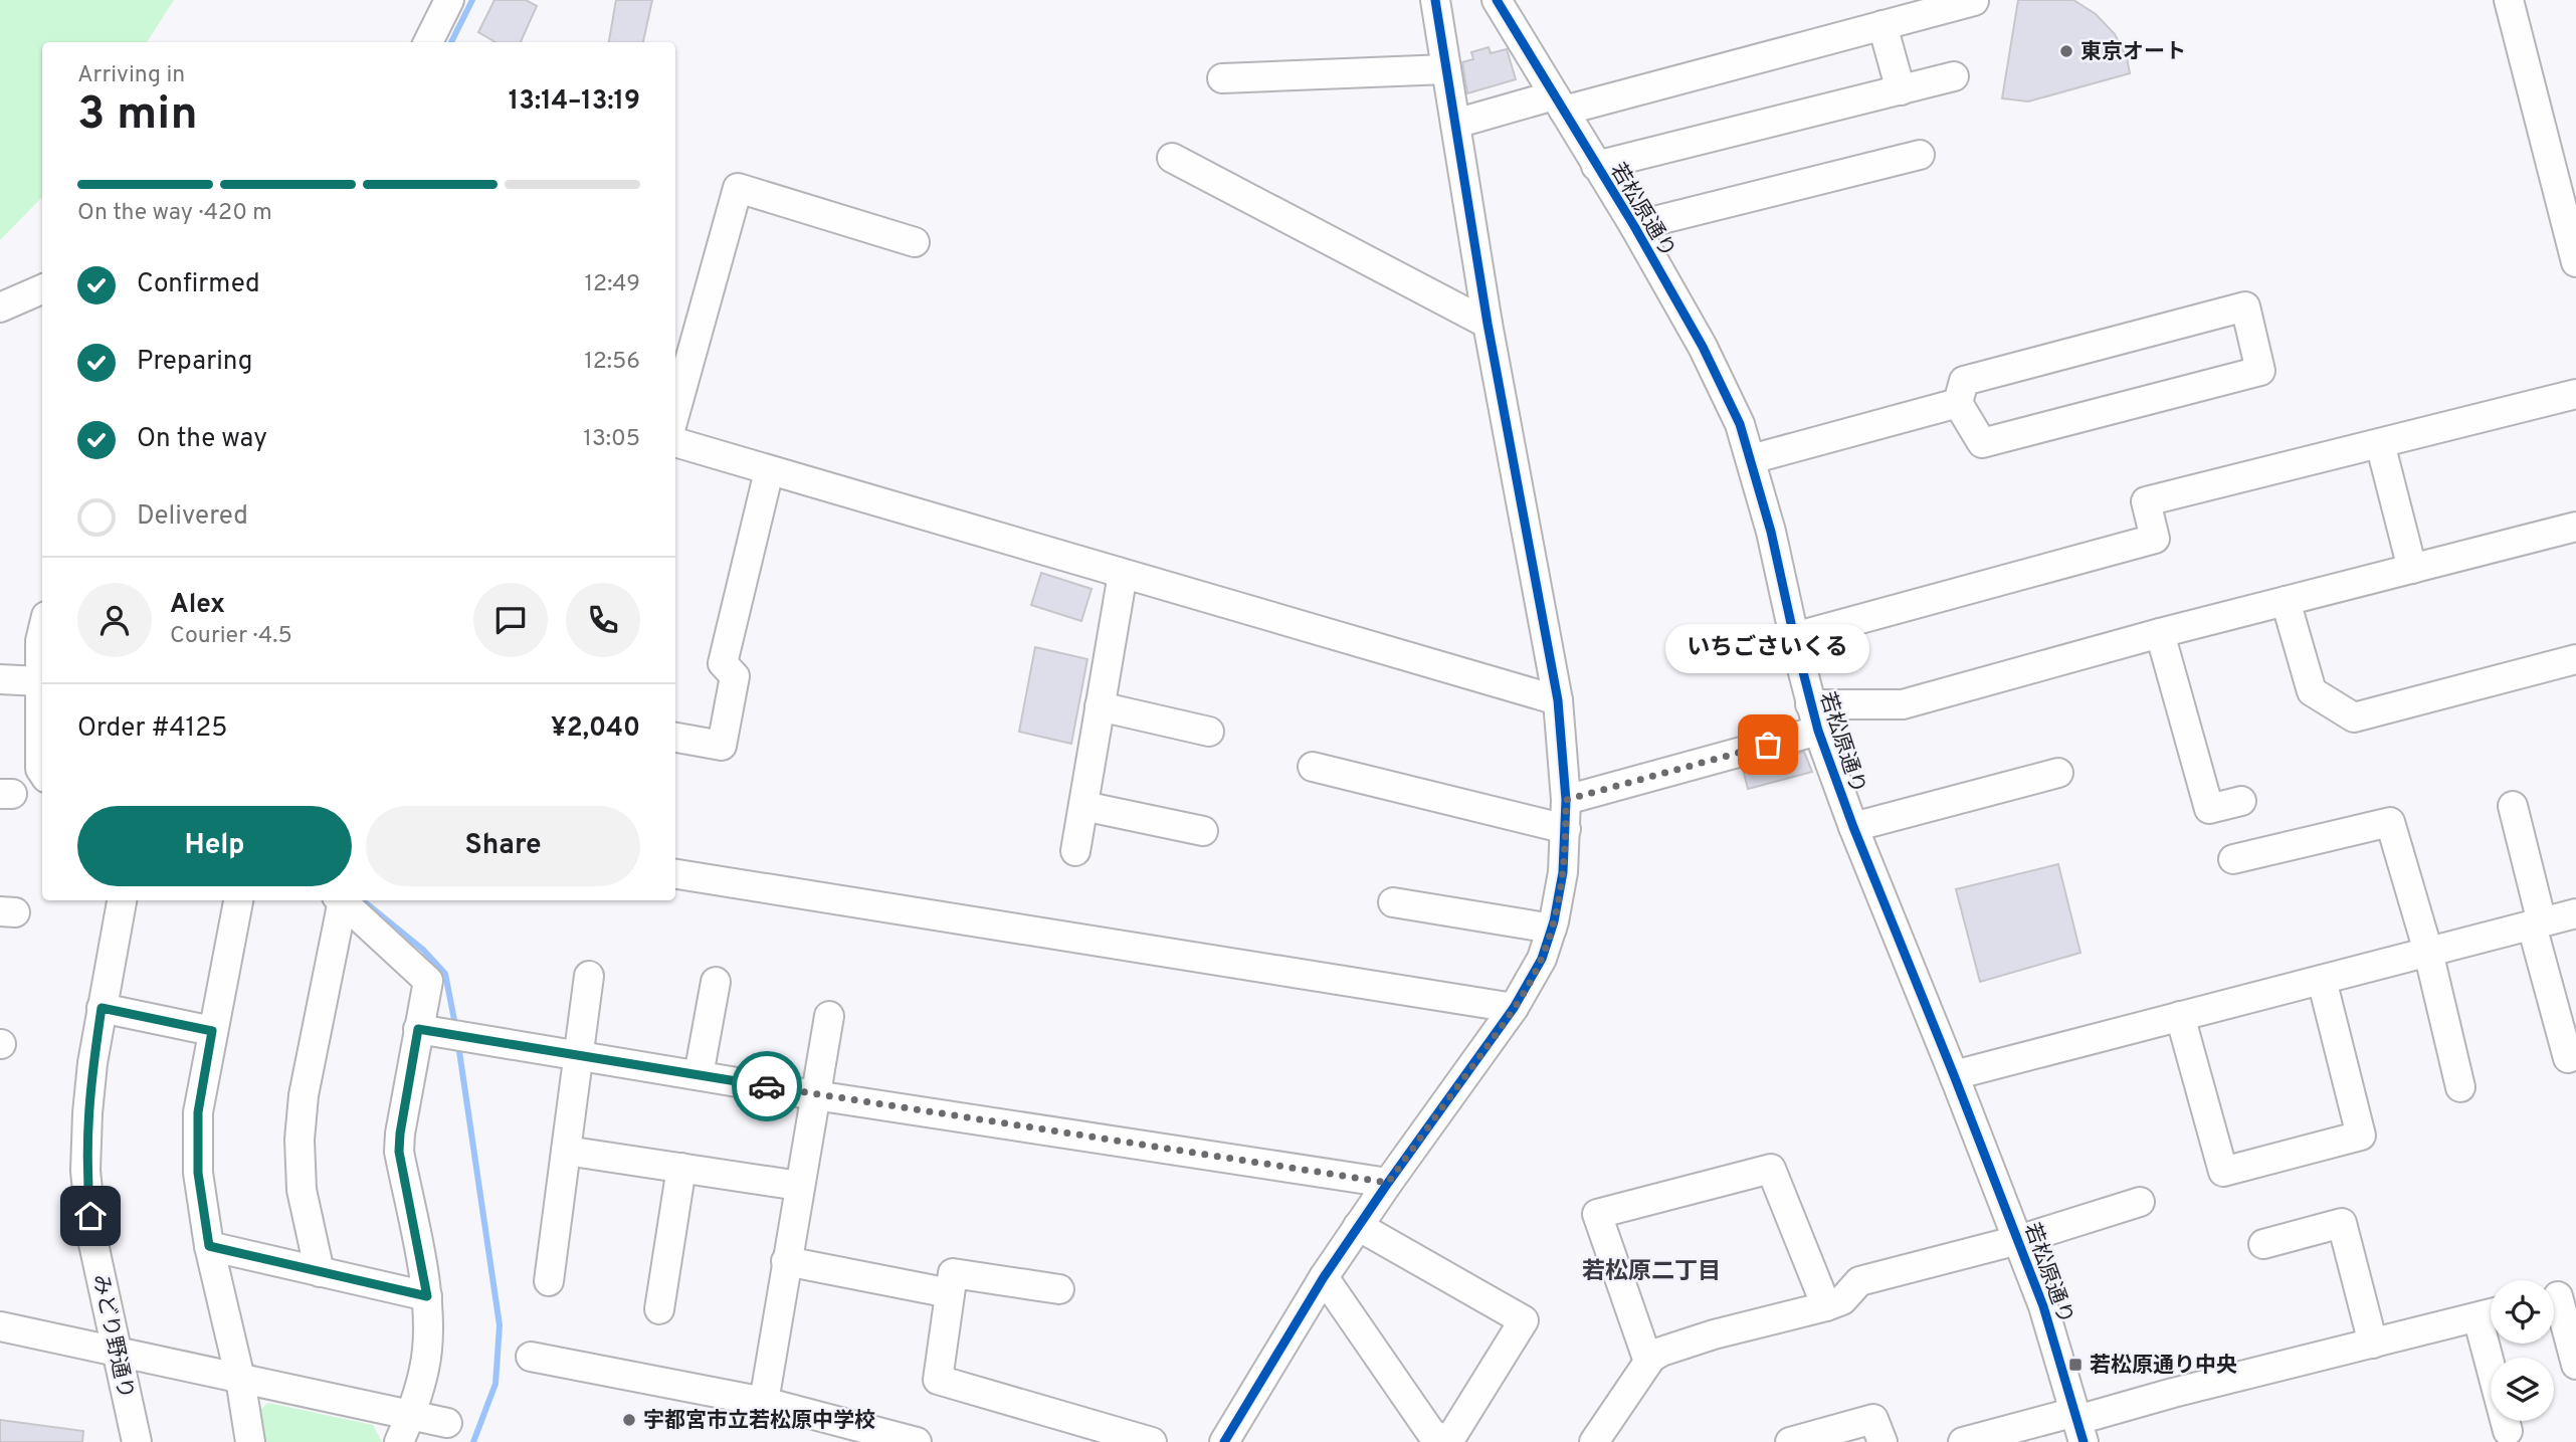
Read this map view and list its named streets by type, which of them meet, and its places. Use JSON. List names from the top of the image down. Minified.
{"streets":{"street":["若松原通り","みどり野通り"]},"districts":["若松原二丁目"],"places":{"other":["東京オート","いちごさいくる","宇都宮市立若松原中学校"],"transit":["若松原通り中央"]},"page":{"heading":["3 min","Arriving in","13:14–13:19"],"panel":["Alex","Courier · 4.5","Order #4125","¥2,040"],"bar":"On the way · 420 m","list":[["Confirmed","12:49"],["Preparing","12:56"],["On the way","13:05"],"Delivered"],"bubble":"いちごさいくる","buttons":["Help","Share"]}}
